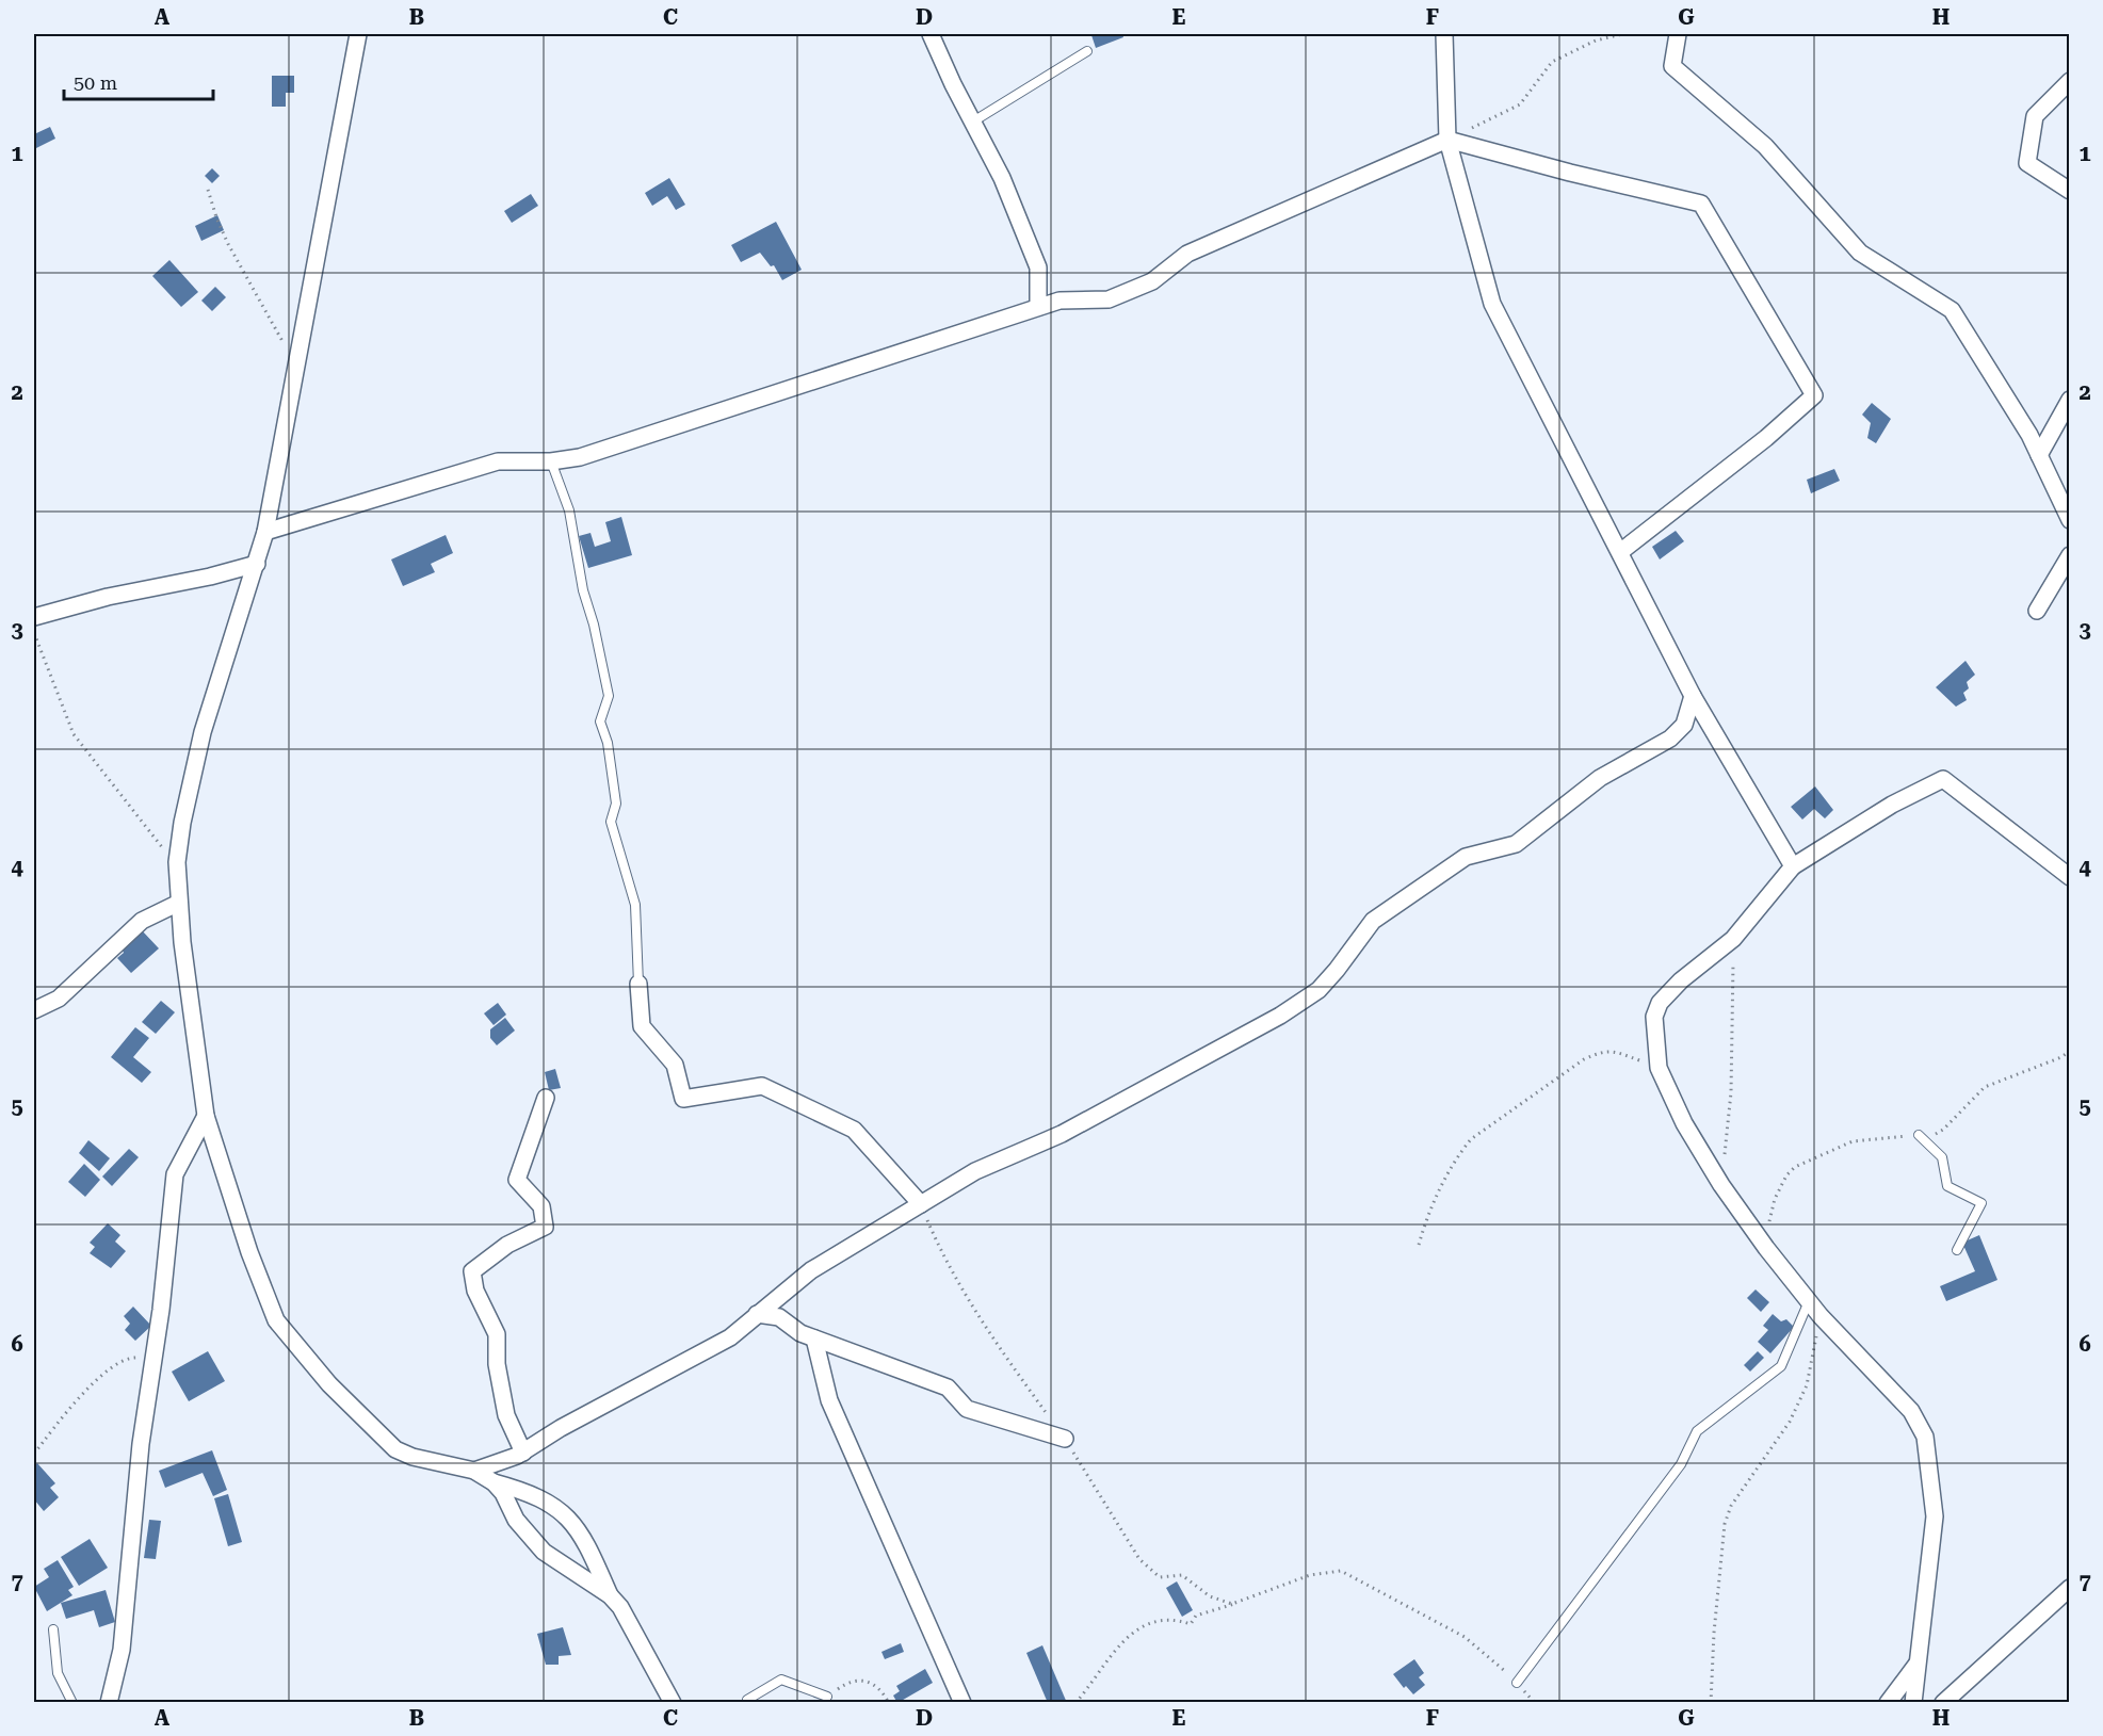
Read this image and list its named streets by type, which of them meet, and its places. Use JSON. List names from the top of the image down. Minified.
{"scale_bar":"50 m","grid":{"columns":["A","B","C","D","E","F","G","H"],"rows":["1","2","3","4","5","6","7"]}}
